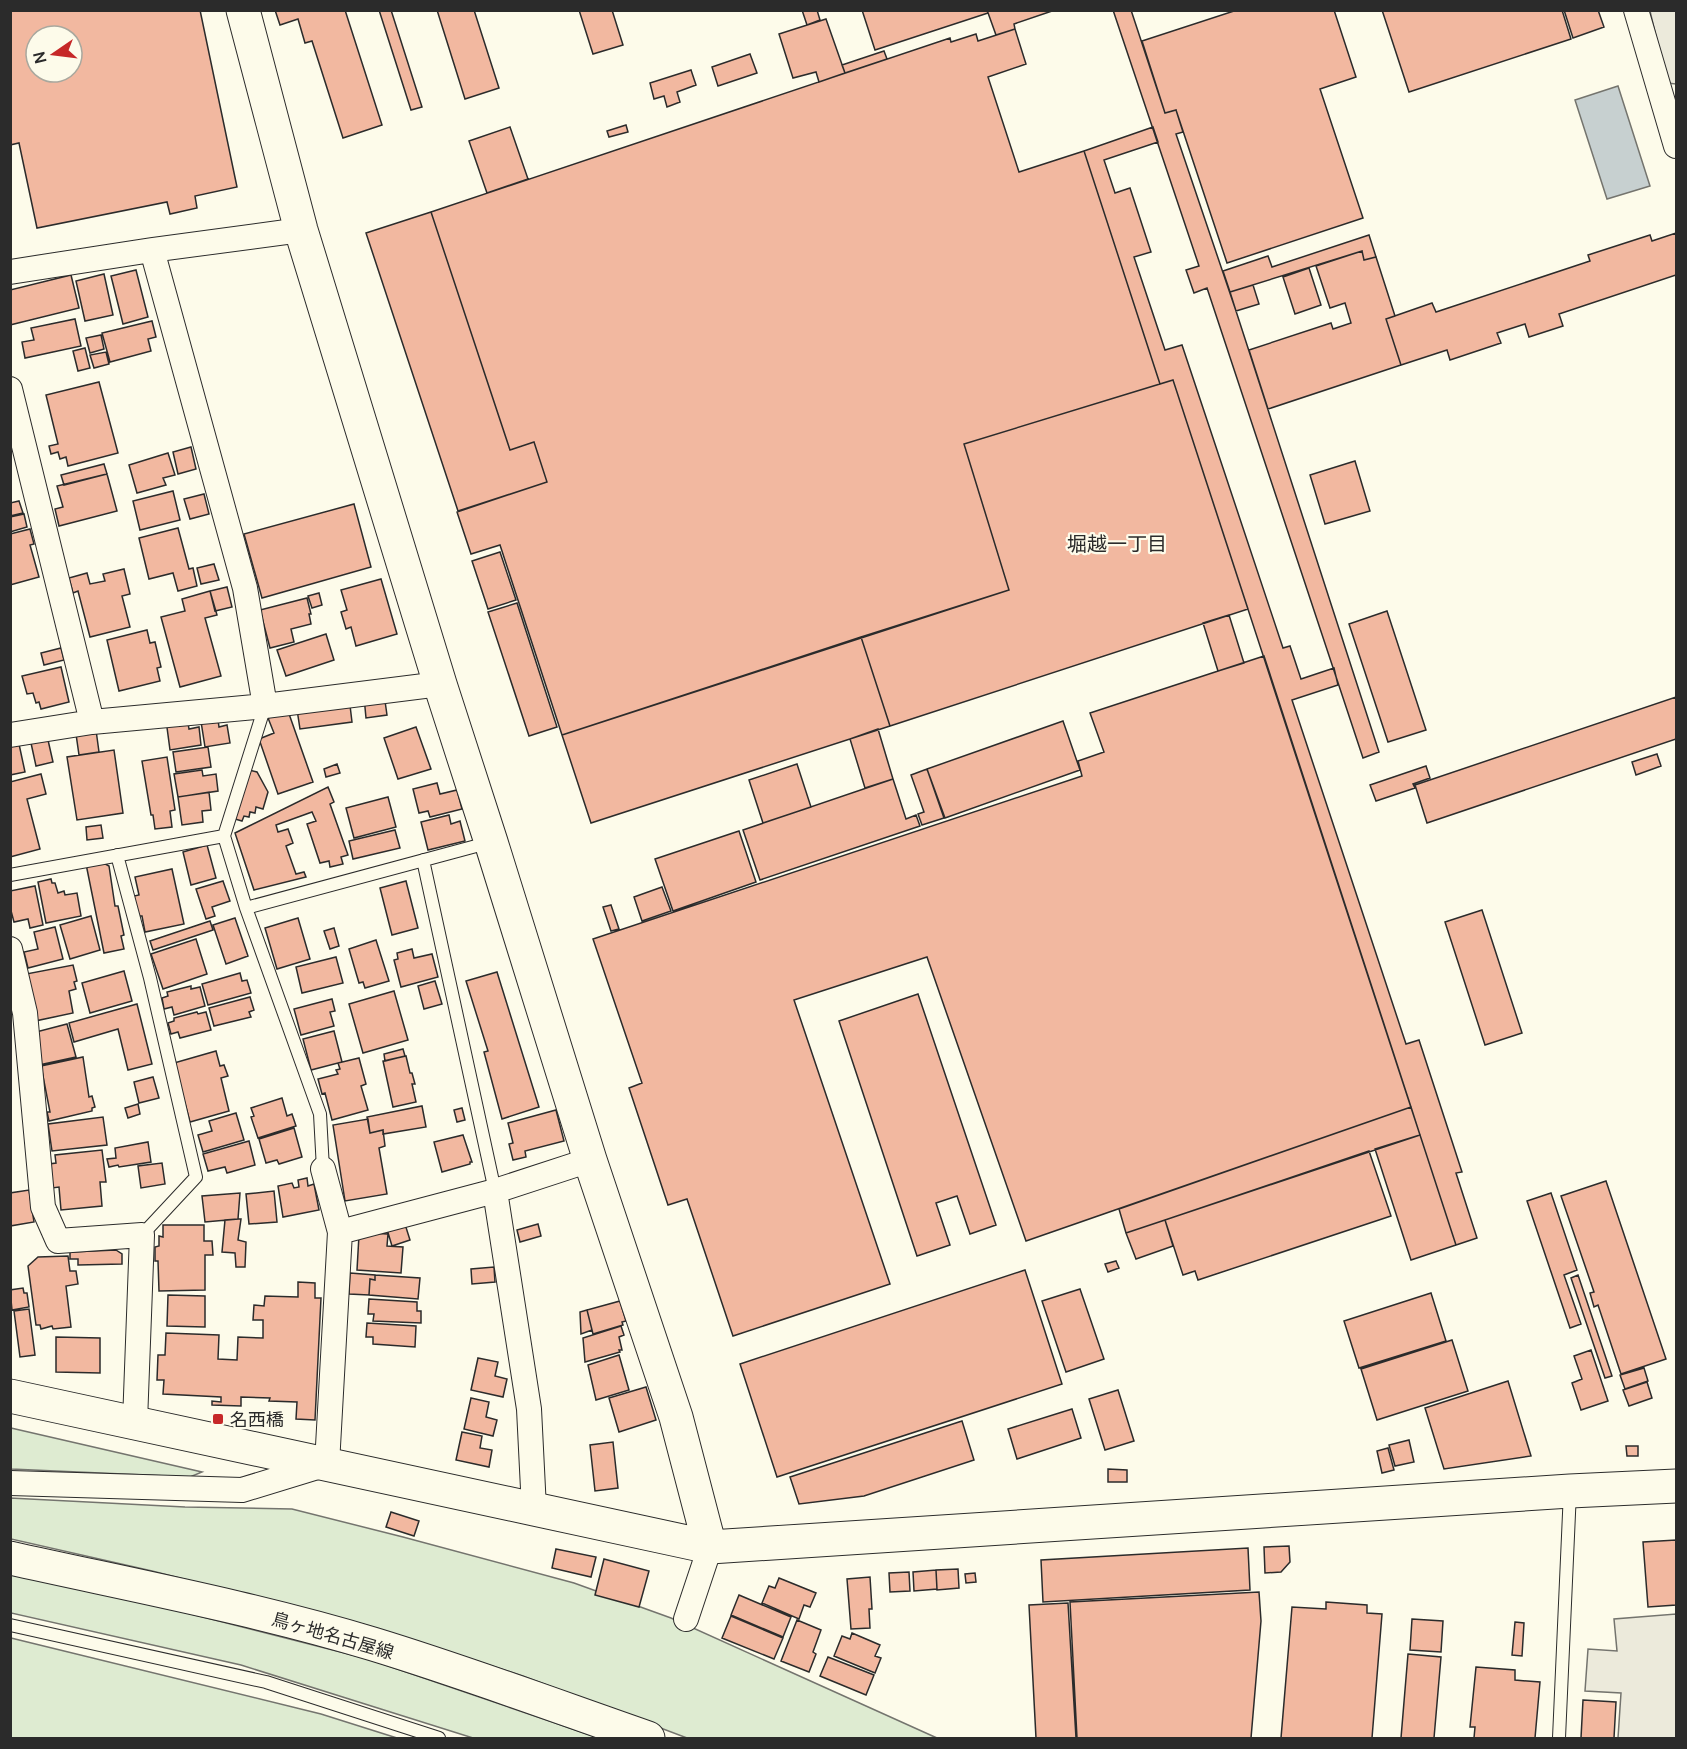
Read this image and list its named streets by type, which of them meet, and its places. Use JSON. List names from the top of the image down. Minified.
{"streets":{"street":["鳥ヶ地名古屋線"]},"districts":["堀越一丁目"],"places":{"transit":["名西橋"]},"north":"left"}
